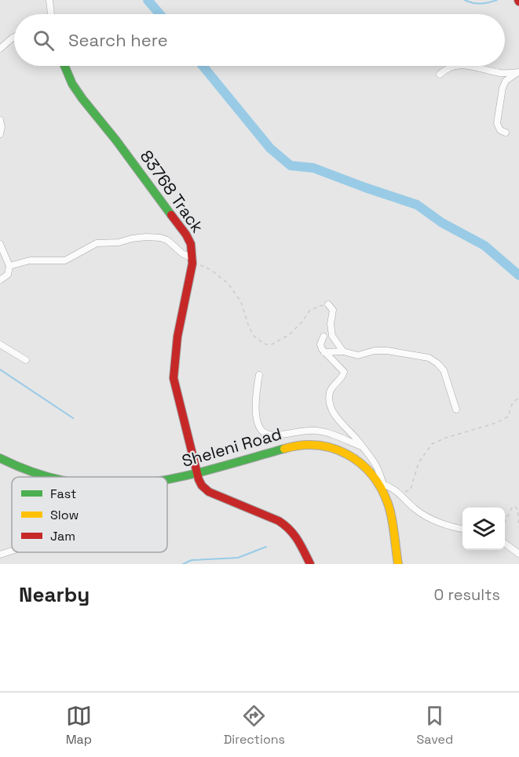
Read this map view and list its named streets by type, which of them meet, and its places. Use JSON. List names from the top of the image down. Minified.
{"streets":{"street":["83768 Track","Sheleni Road"]},"crossings":[["83768 Track","Sheleni Road"]],"legend":["Fast","Slow","Jam"],"page":{"search":"Search here","heading":["Nearby","0 results"],"nav":["Map","Directions","Saved"]}}
